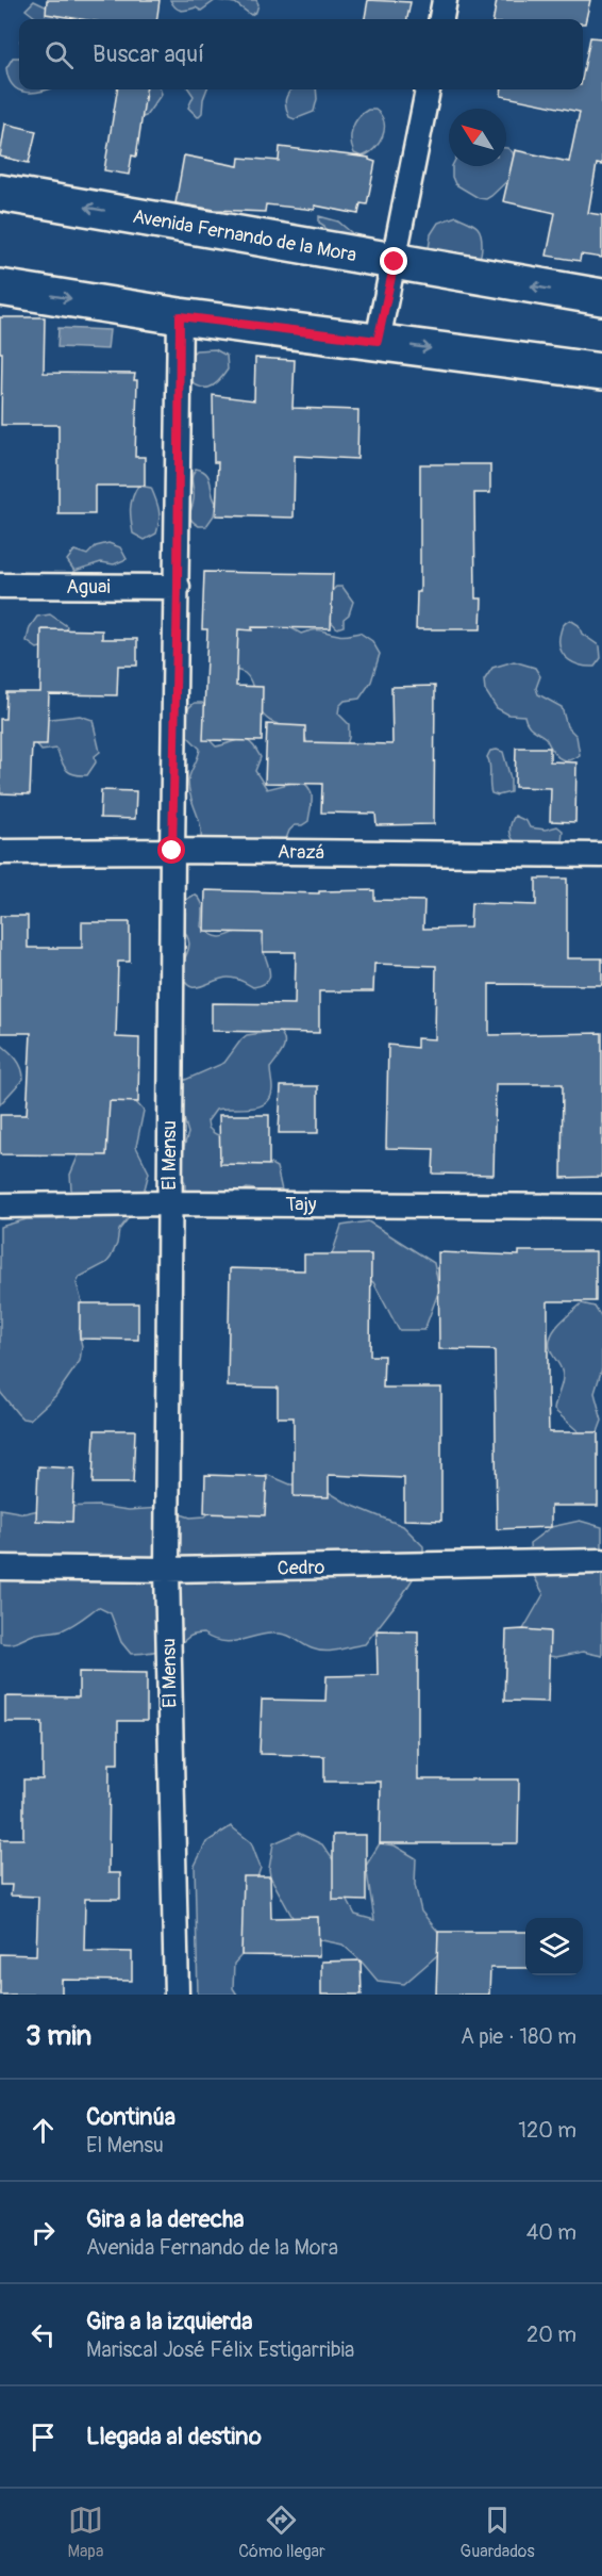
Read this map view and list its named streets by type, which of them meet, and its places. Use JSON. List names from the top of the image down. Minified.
{"streets":{"main road":["Avenida Fernando de la Mora"],"street":["Aguai","Arazá","El Mensu","Tajy","Cedro"]},"crossings":[["Aguai","El Mensu"],["Arazá","El Mensu"],["El Mensu","Tajy"],["El Mensu","Cedro"]],"north":"top left","page":{"search":"Buscar aquí","heading":["3 min","A pie · 180 m"],"list":[["Continúa","El Mensu","120 m"],["Gira a la derecha","Avenida Fernando de la Mora","40 m"],["Gira a la izquierda","Mariscal José Félix Estigarribia","20 m"],"Llegada al destino"],"nav":["Mapa","Cómo llegar","Guardados"]}}
